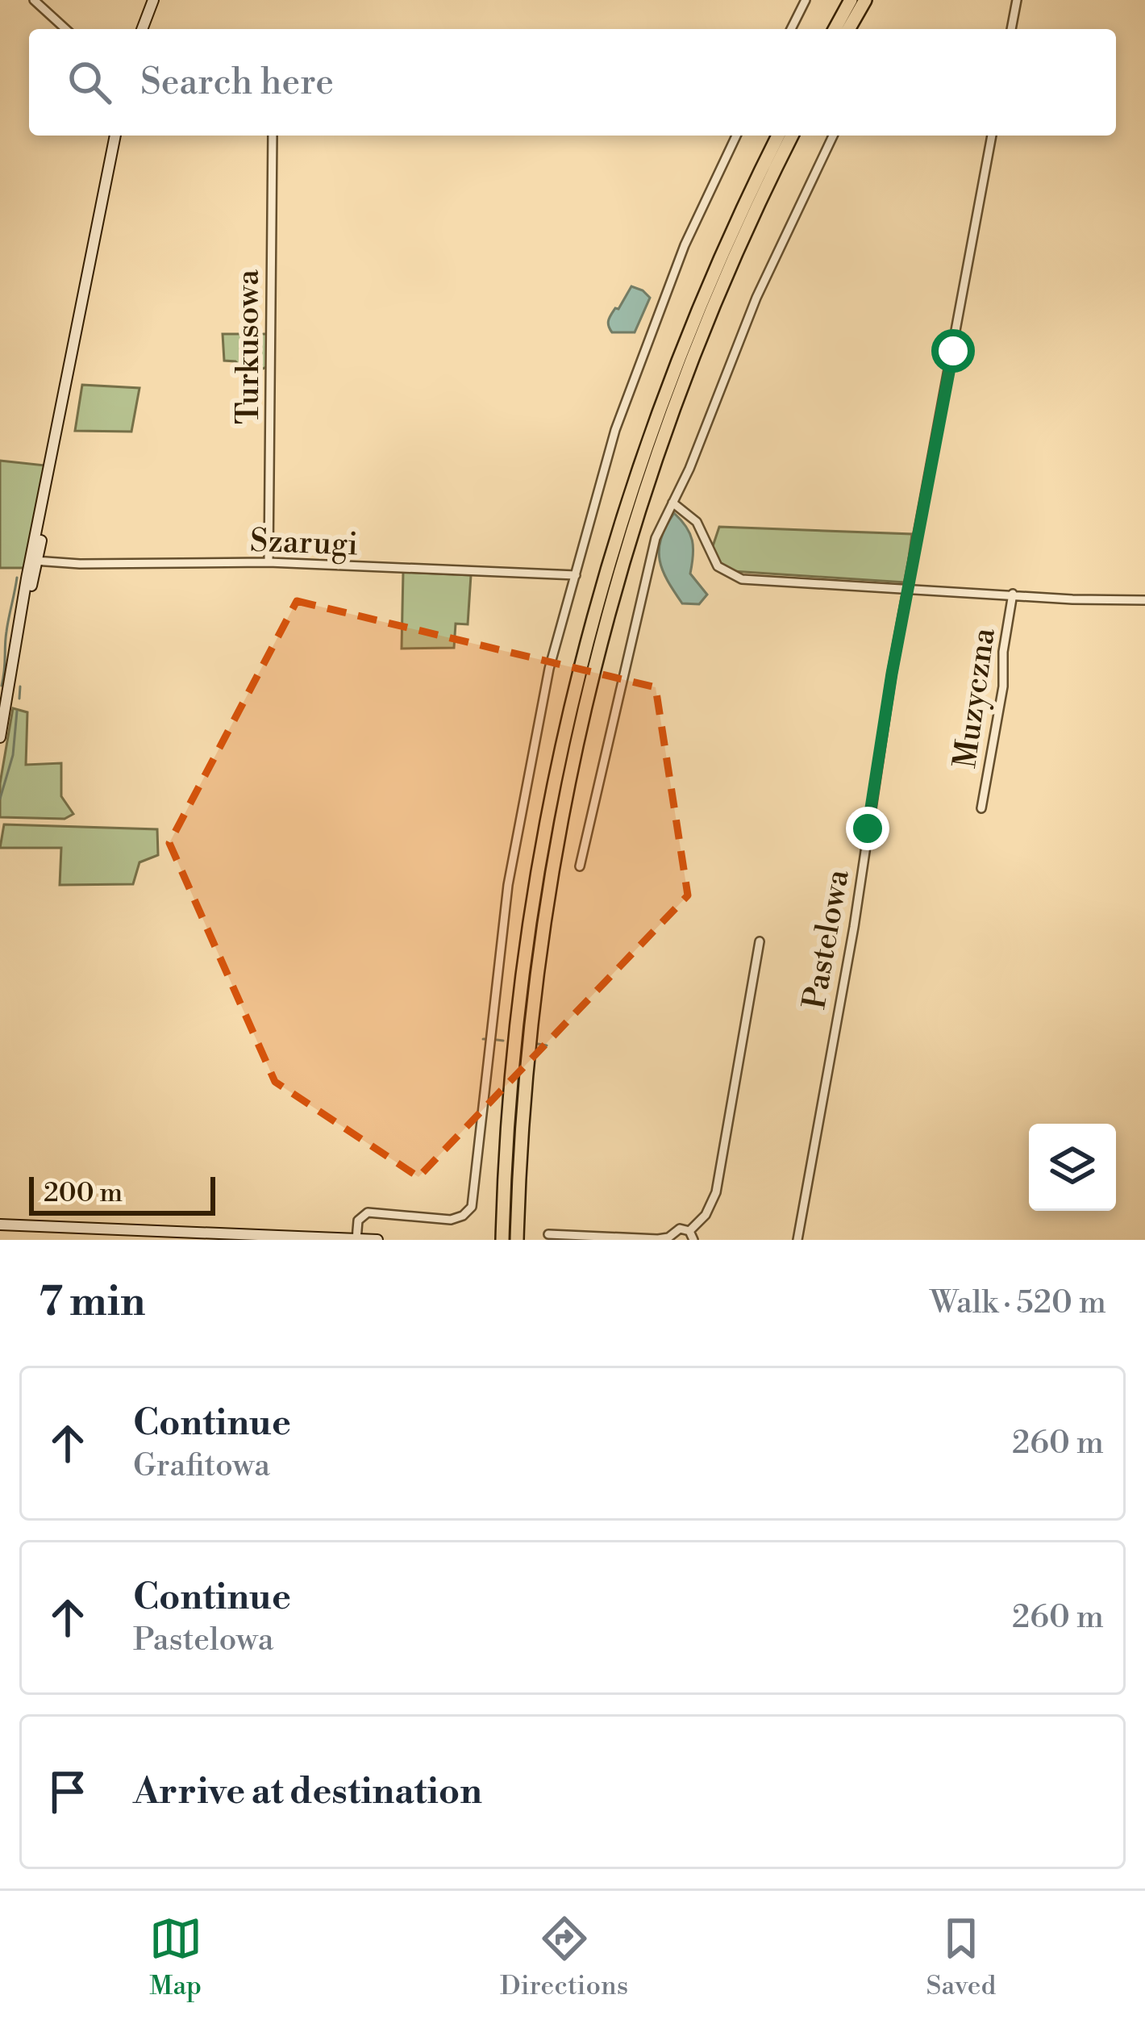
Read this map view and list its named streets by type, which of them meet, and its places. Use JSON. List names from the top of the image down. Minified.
{"streets":{"street":["Turkusowa","Szarugi","Muzyczna","Pastelowa"]},"crossings":[["Turkusowa","Szarugi"]],"scale_bar":"200 m","page":{"search":"Search here","scale":"200 m","heading":["7 min","Walk · 520 m"],"list":[["Continue","Grafitowa","260 m"],["Continue","Pastelowa","260 m"],"Arrive at destination"],"nav":["Map","Directions","Saved"]}}
